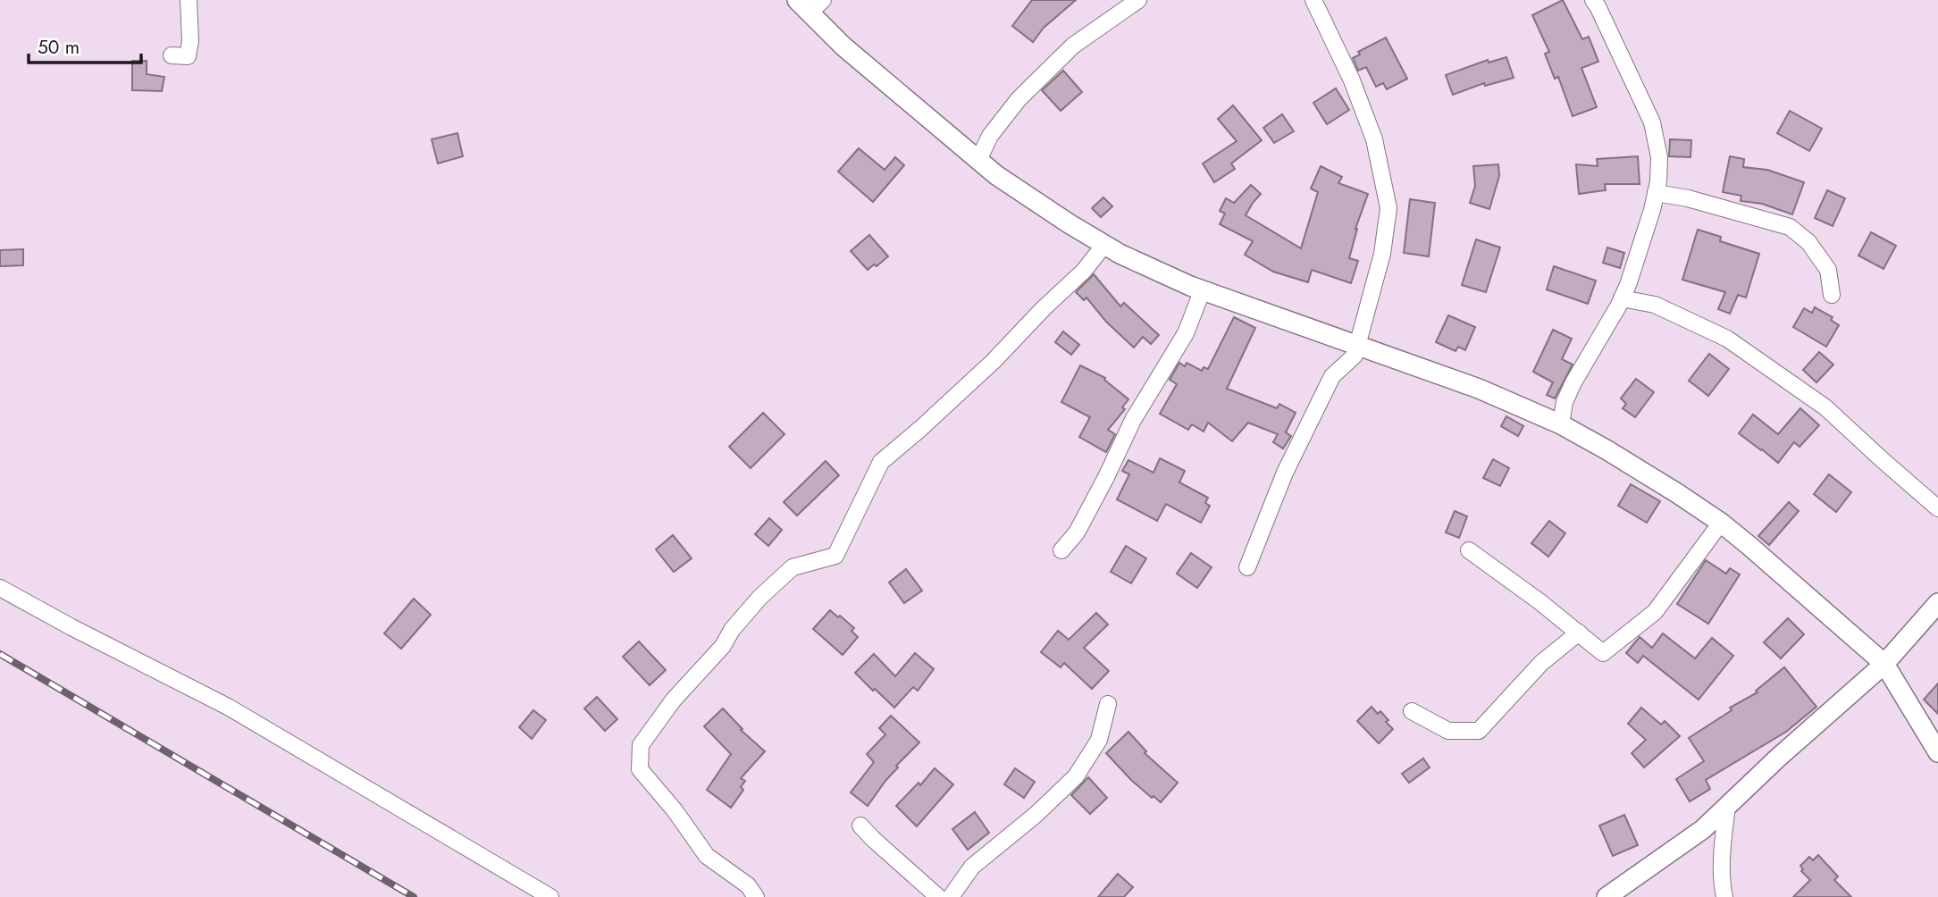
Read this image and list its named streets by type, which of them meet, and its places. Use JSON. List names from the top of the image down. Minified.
{"scale_bar":"50 m"}
